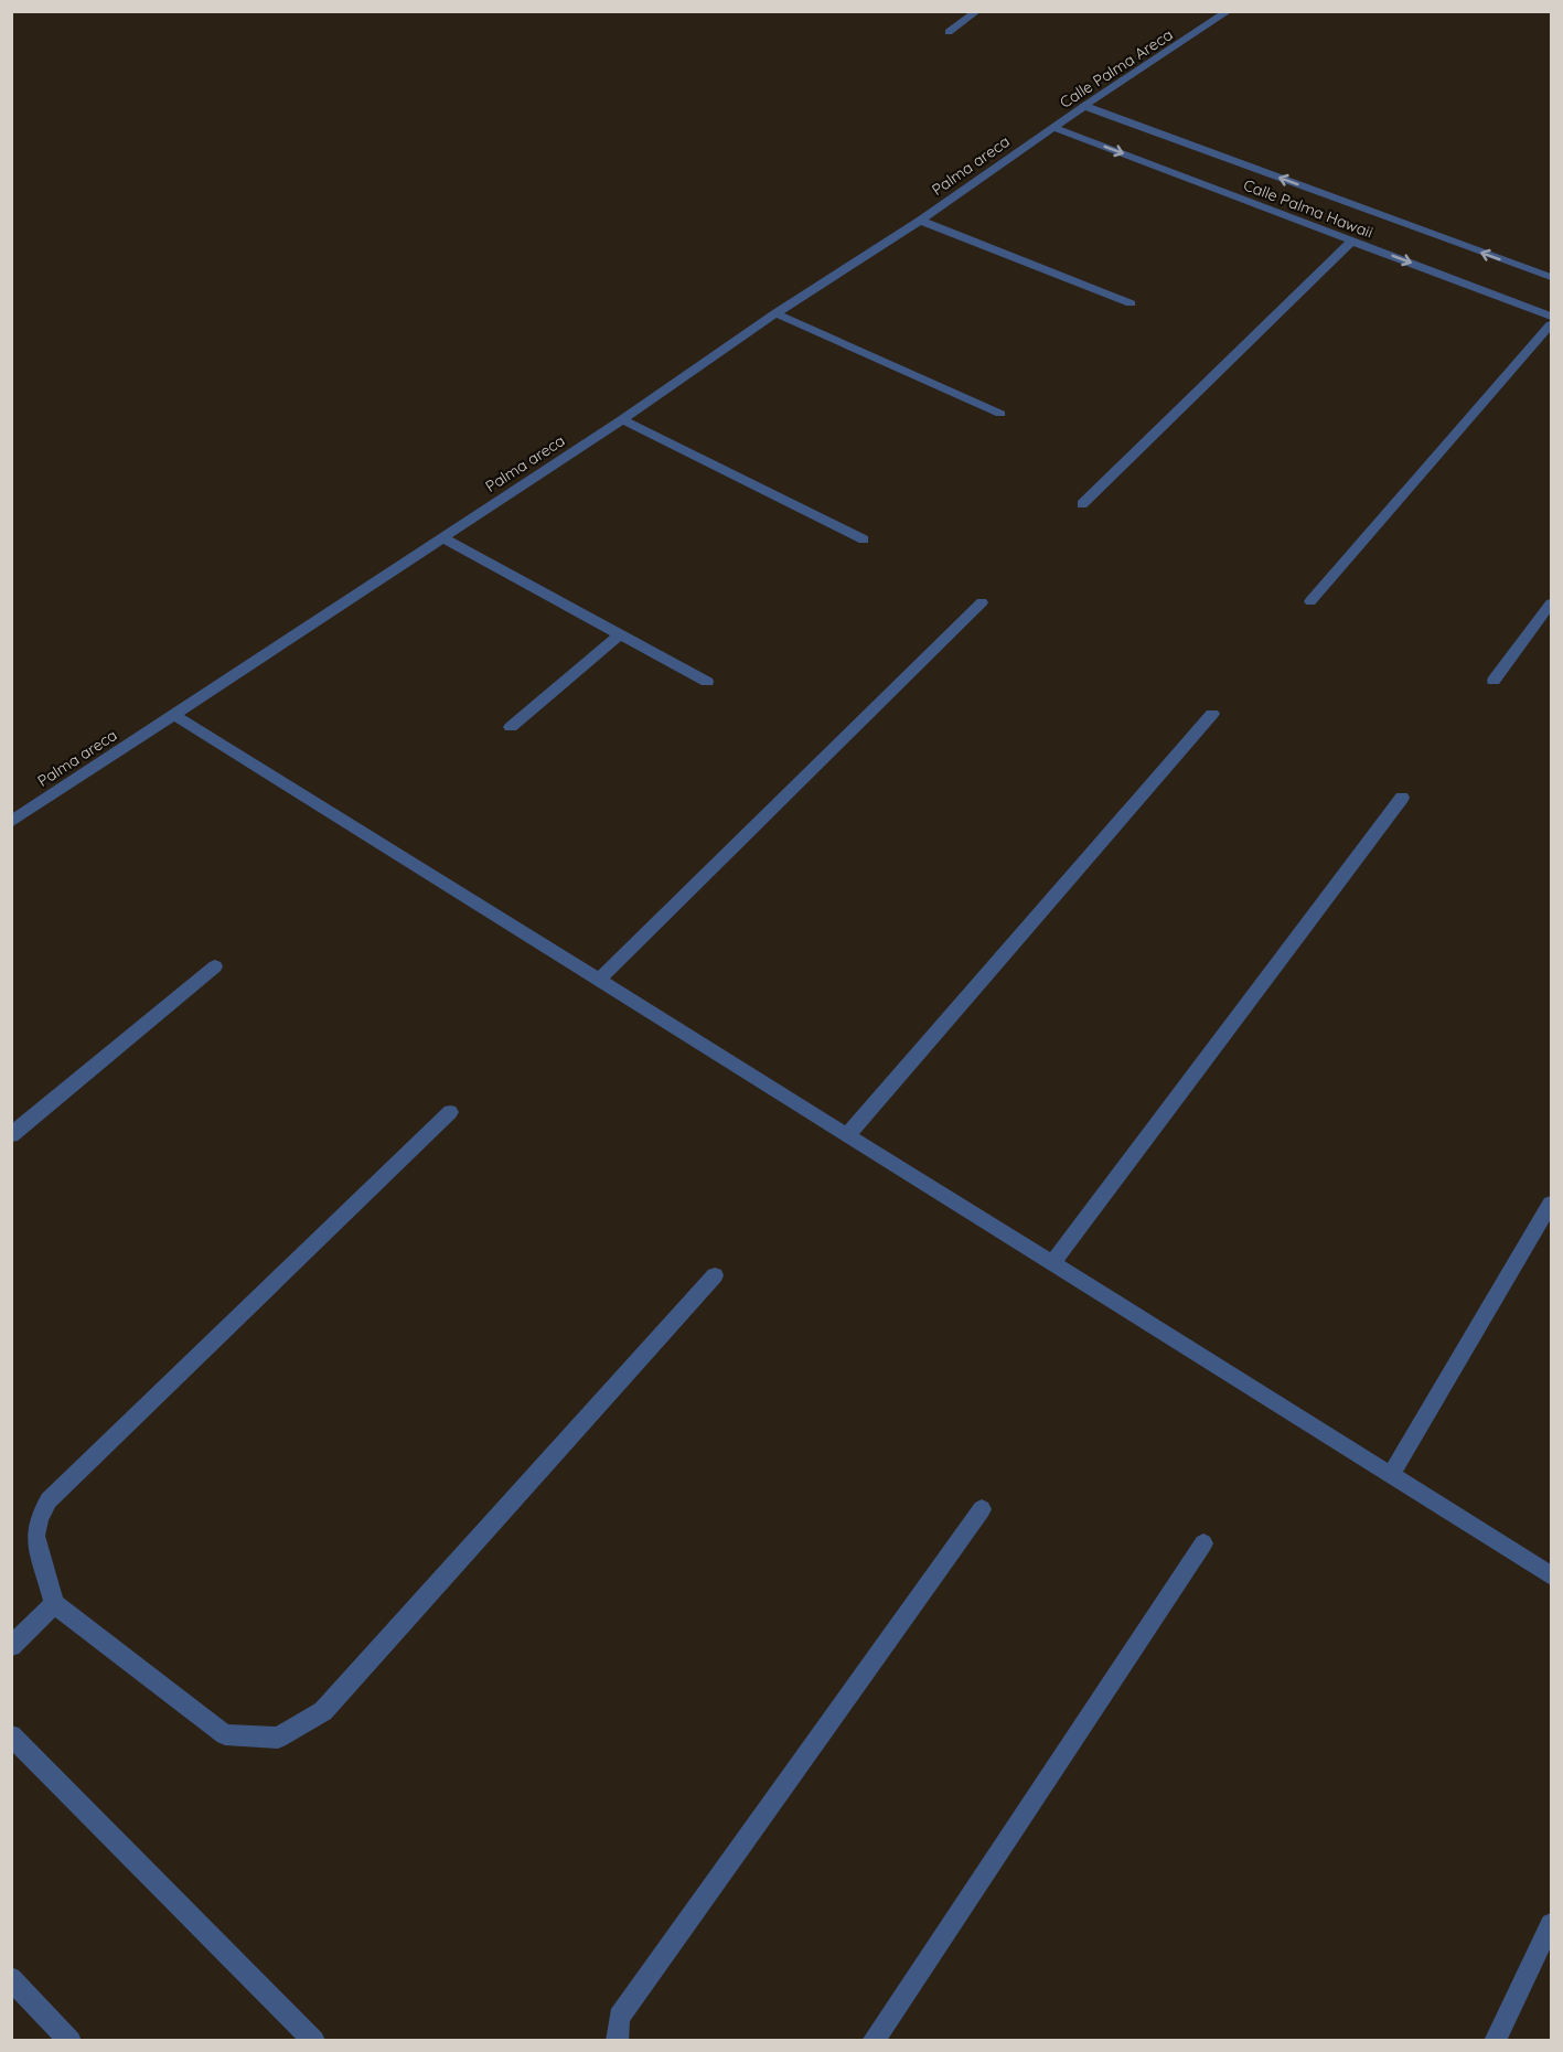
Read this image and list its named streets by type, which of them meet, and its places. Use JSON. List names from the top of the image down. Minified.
{"streets":{"street":["Calle Palma Areca","Palma areca","Calle Palma Hawaii"]},"crossings":[["Calle Palma Areca","Palma areca"],["Calle Palma Areca","Calle Palma Hawaii"],["Palma areca","Calle Palma Hawaii"]]}
